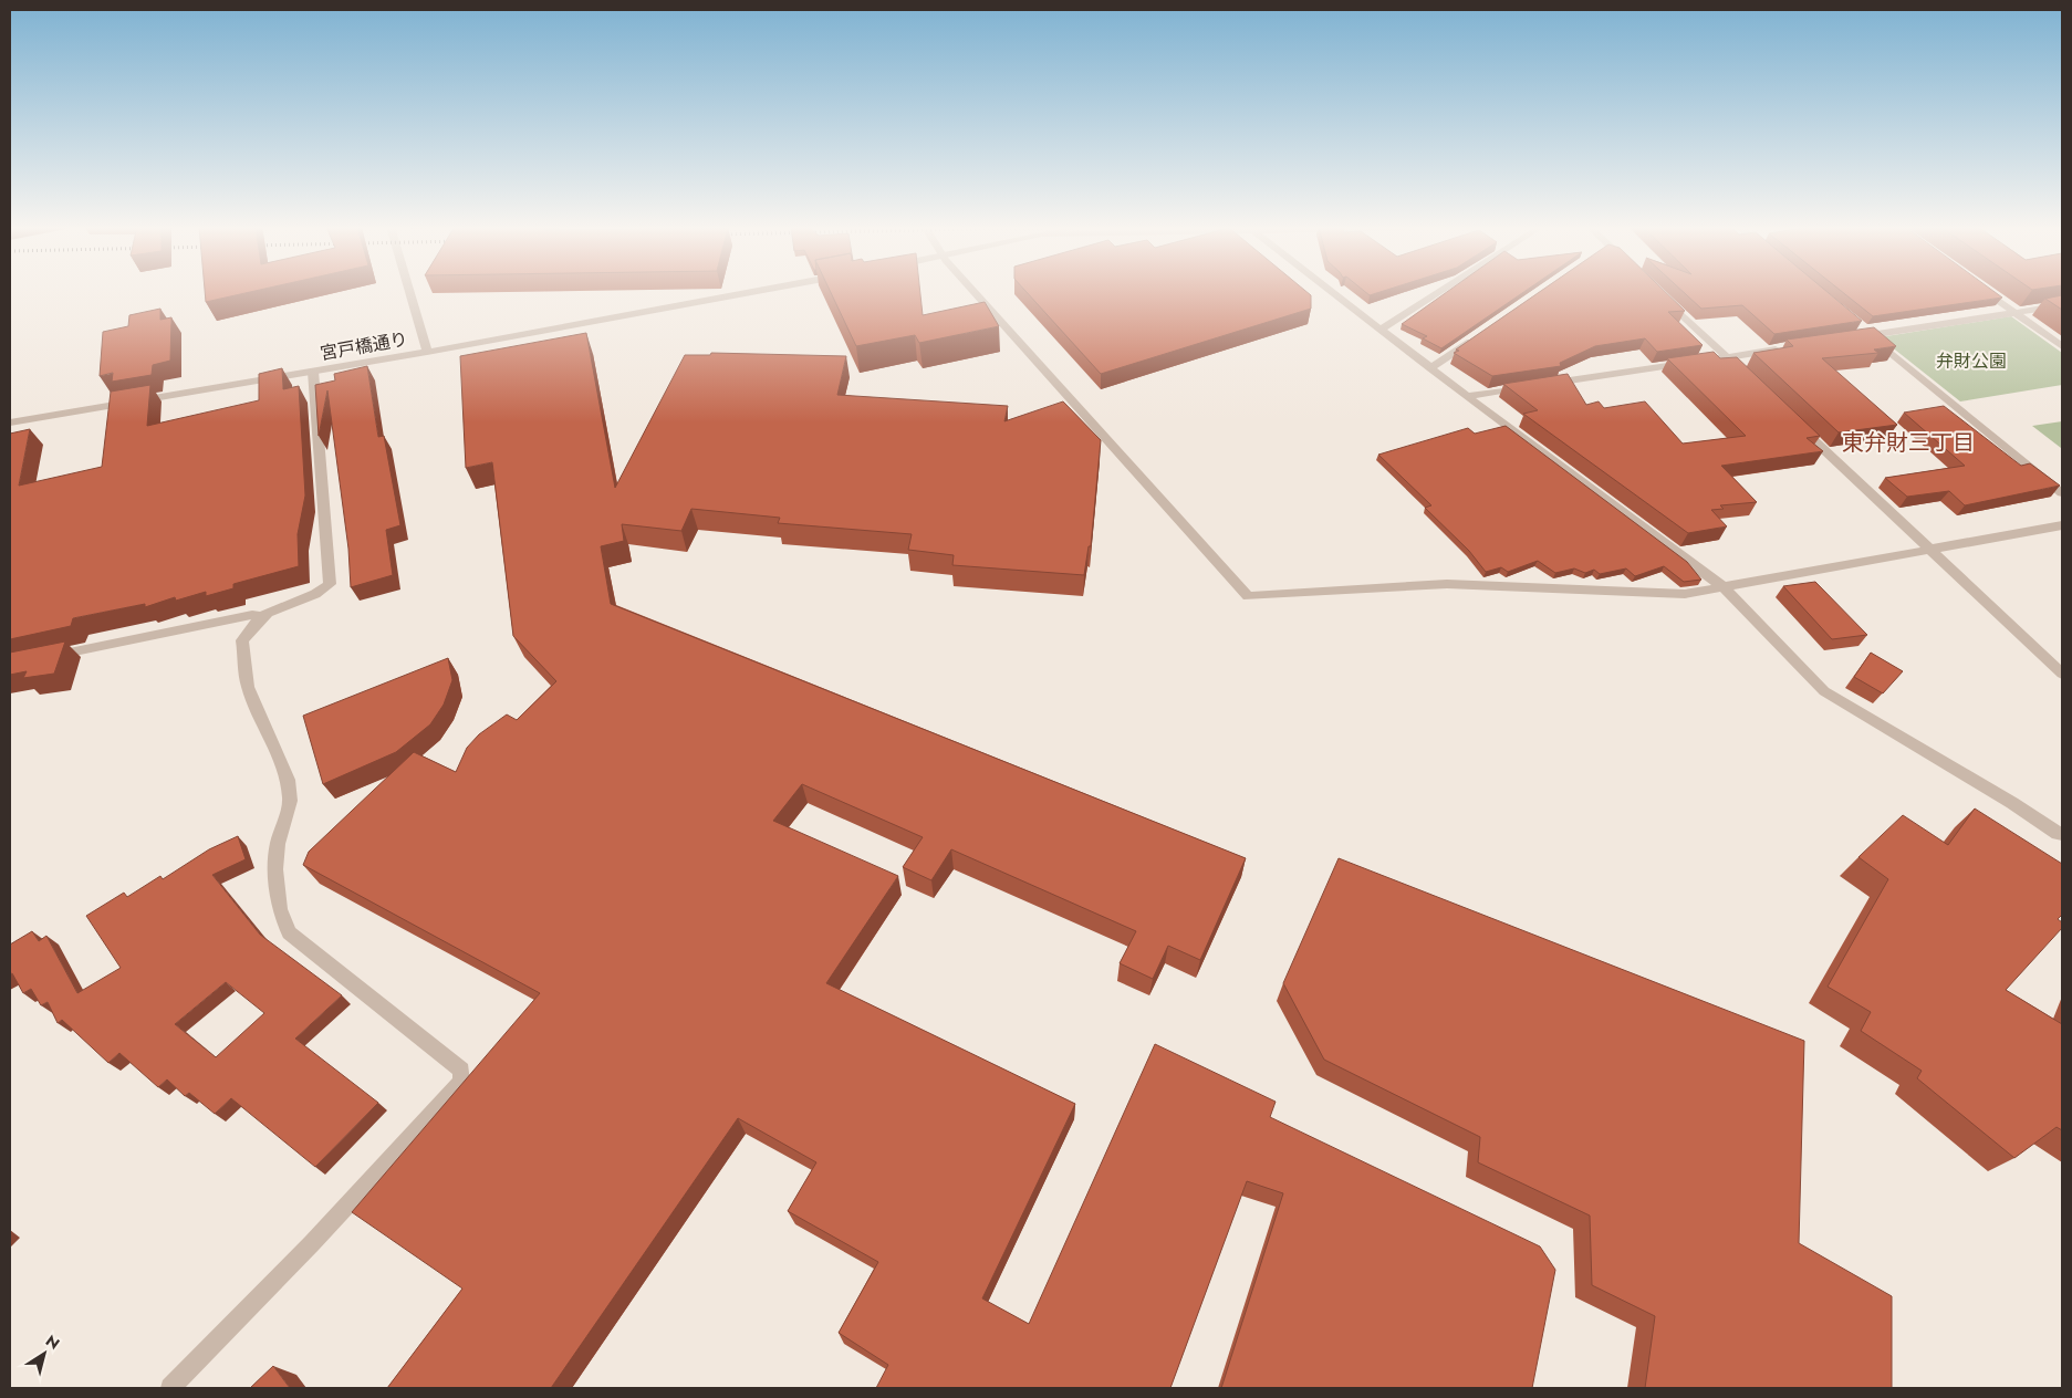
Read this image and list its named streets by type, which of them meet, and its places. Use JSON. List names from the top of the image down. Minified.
{"streets":{"street":["宮戸橋通り"]},"districts":["東弁財三丁目"],"parks":["弁財公園"],"north":"top right"}
